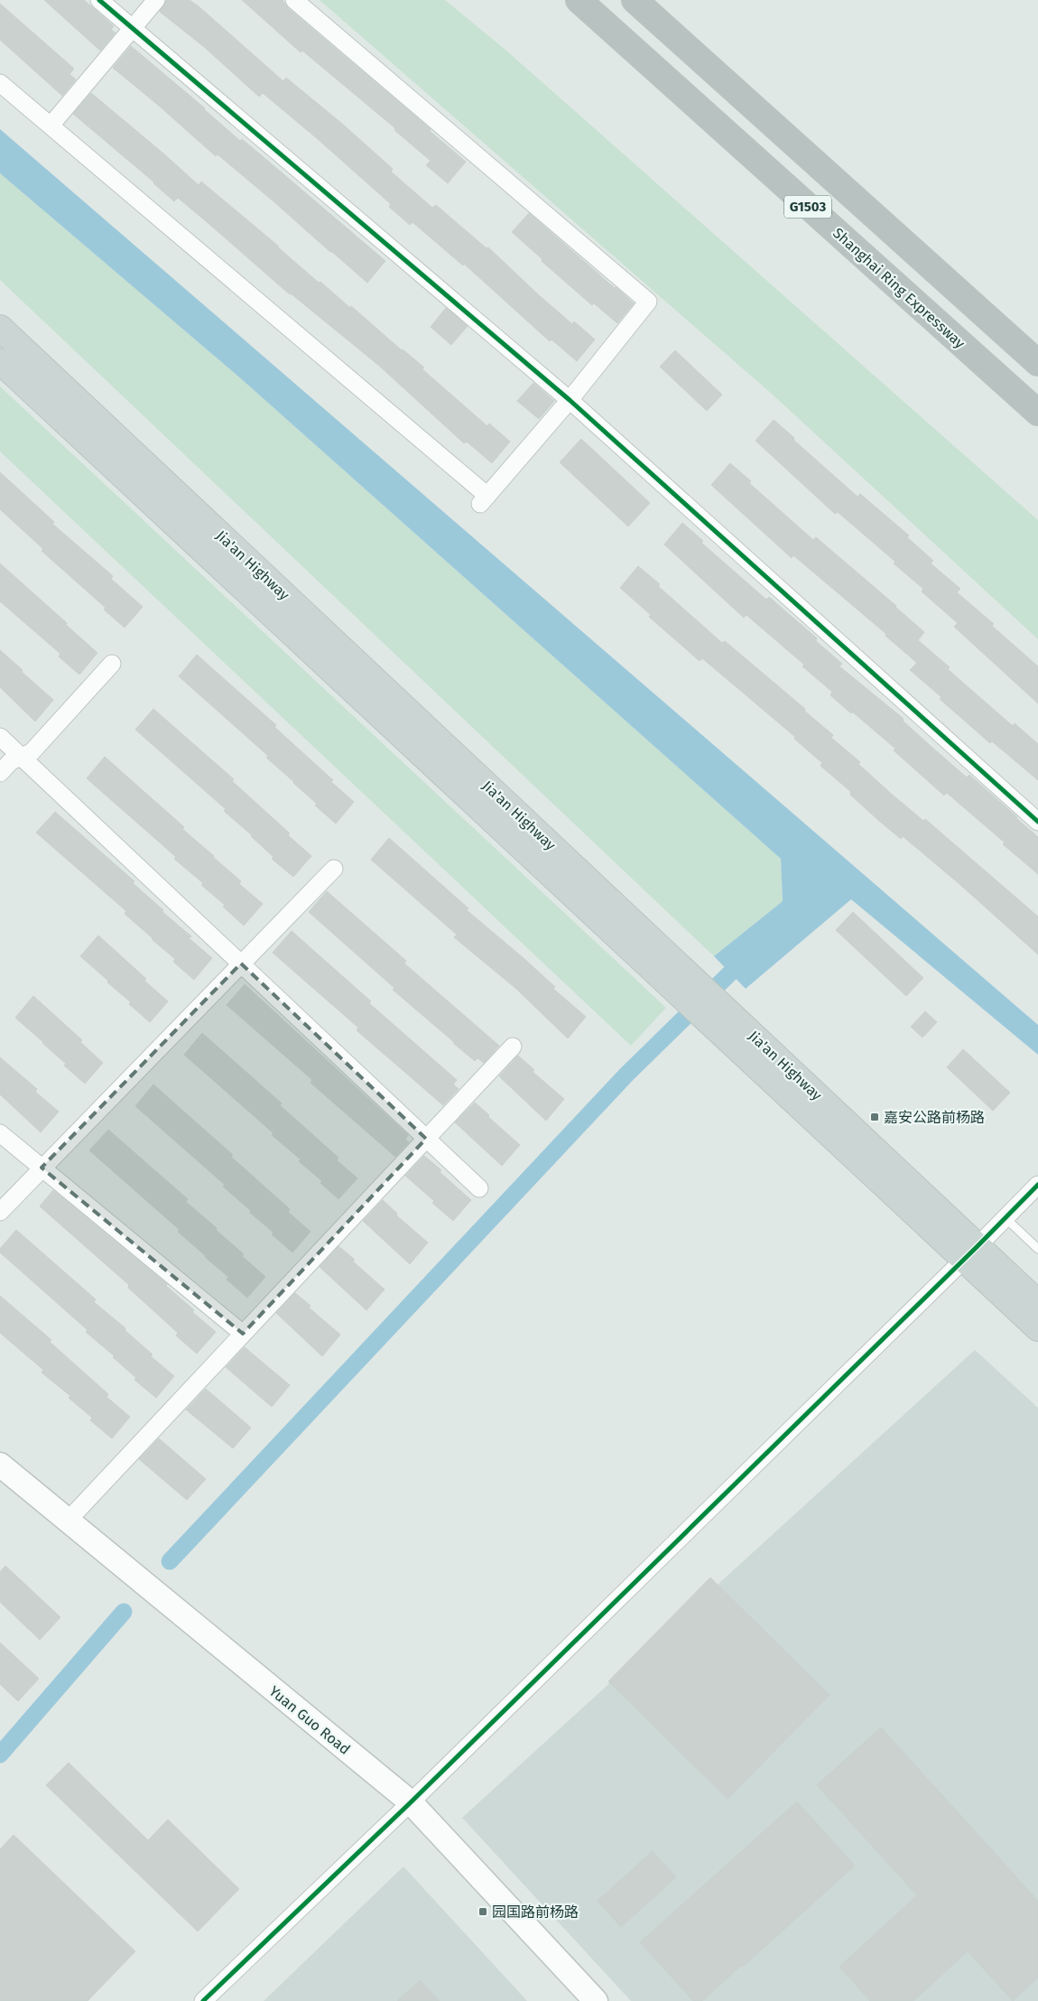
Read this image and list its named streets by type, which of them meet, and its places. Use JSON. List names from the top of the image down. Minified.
{"streets":{"highway":["G1503","Shanghai Ring Expressway"],"main road":["Jia'an Highway"],"street":["Yuan Guo Road"]},"places":{"transit":["嘉安公路前杨路","园国路前杨路"]}}
